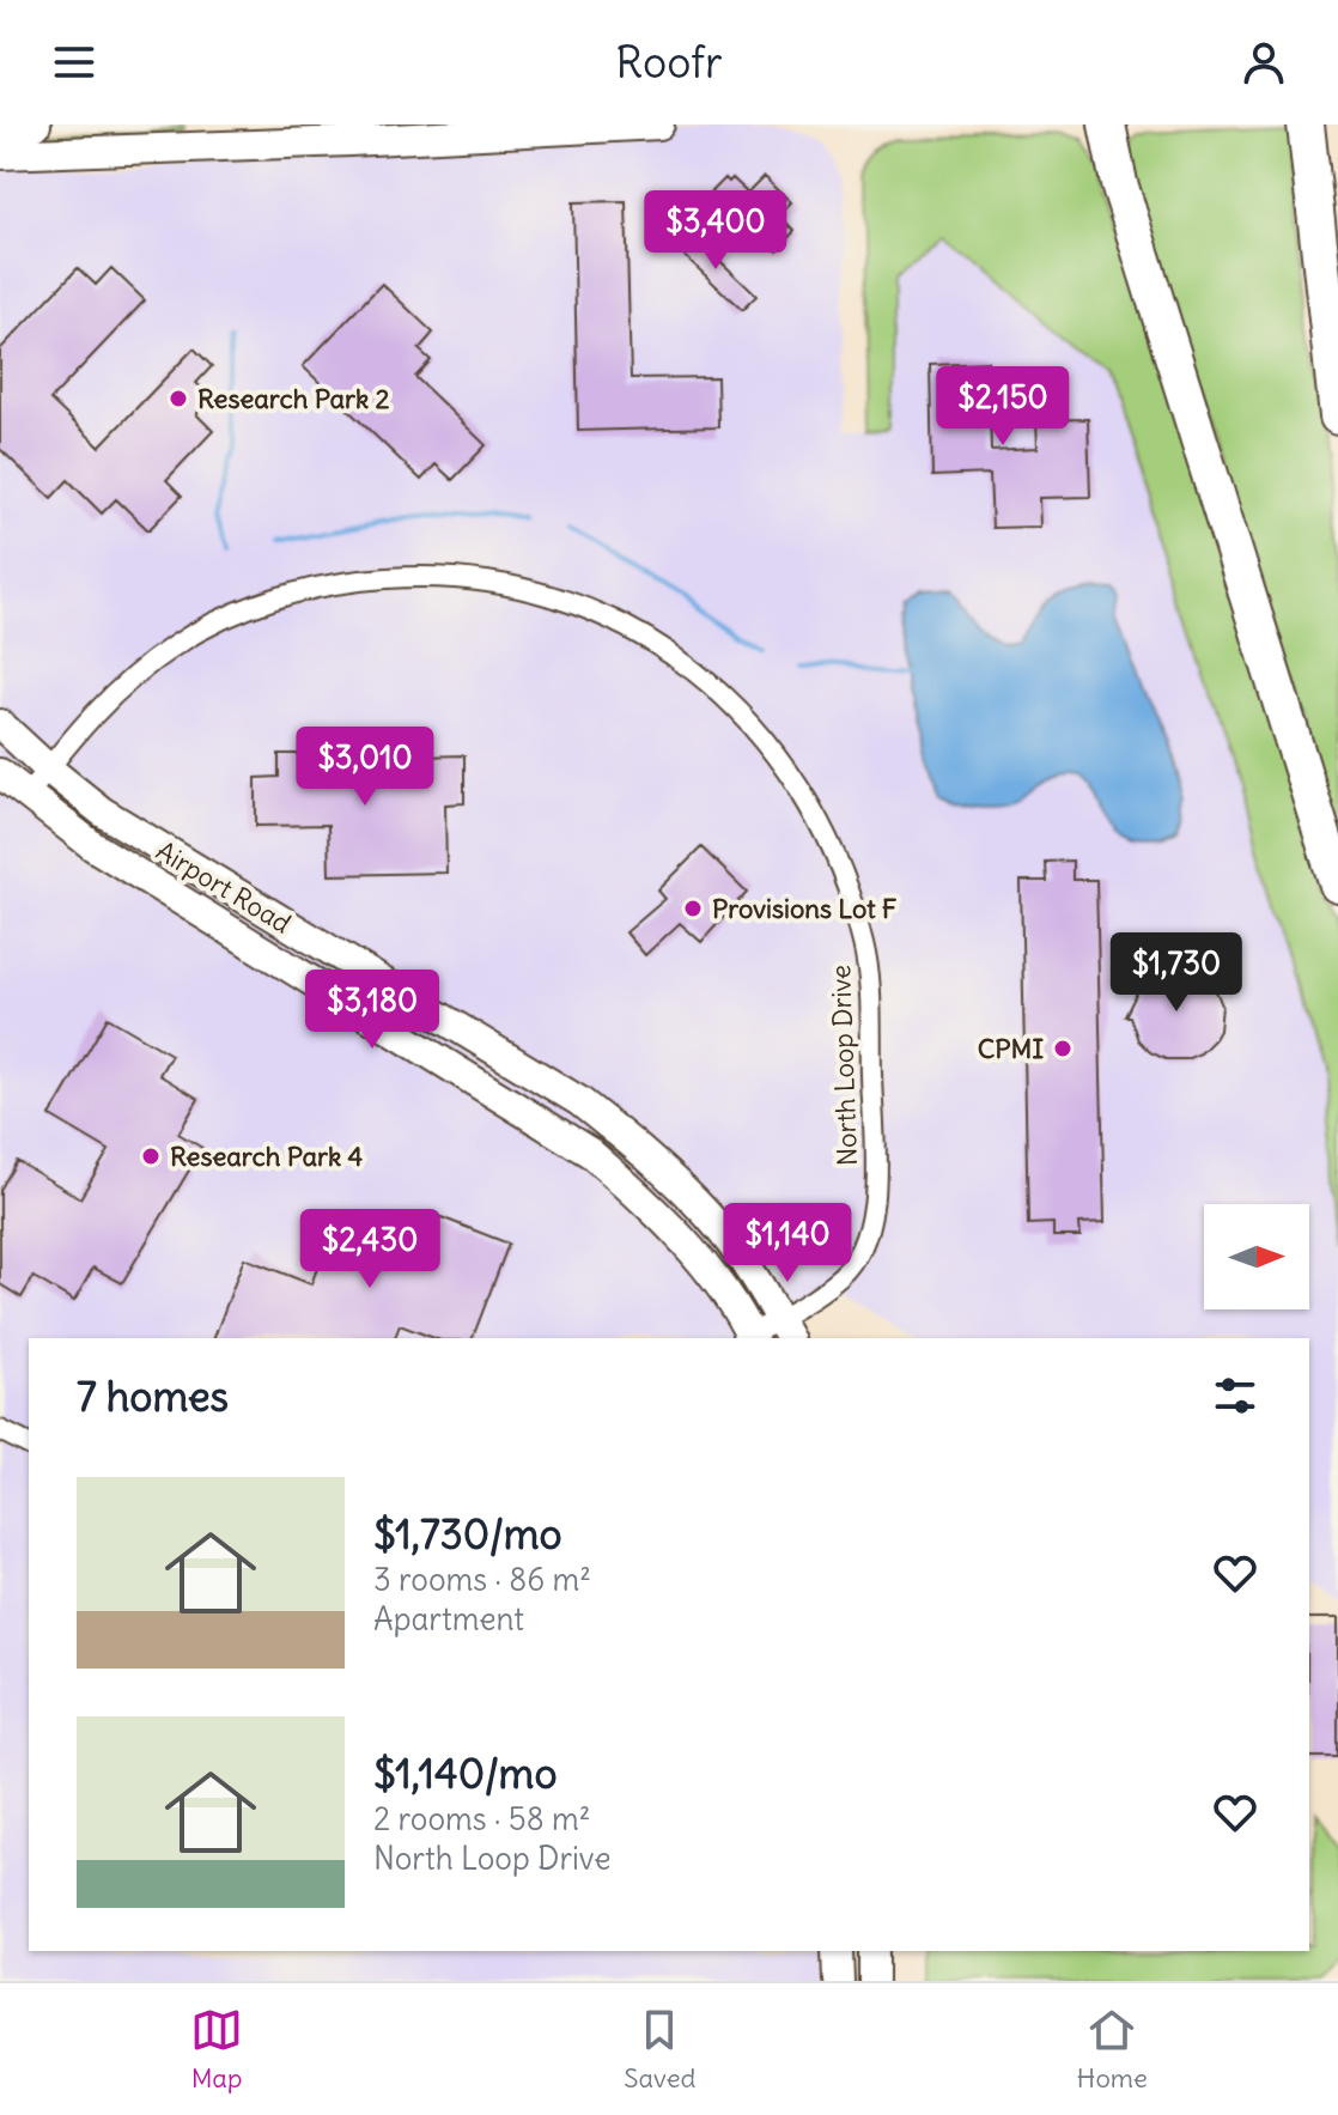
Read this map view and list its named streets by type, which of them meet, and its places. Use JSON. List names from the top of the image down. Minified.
{"streets":{"main road":["Airport Road"],"street":["North Loop Drive"]},"crossings":[["Airport Road","North Loop Drive"]],"places":["Research Park 2","Provisions Lot F","CPMI","Research Park 4"],"north":"right","page":{"header":"Roofr","price":["$3,400","$2,150","$3,010","$1,730","$3,180","$1,140","$2,430"],"heading":"7 homes","list":[{"name":"$1,730/mo","note":"3 rooms · 86 m² · Apartment"},{"name":"$1,140/mo","note":"2 rooms · 58 m² · North Loop Drive"}],"tabs":["Map","Saved","Home"]}}
